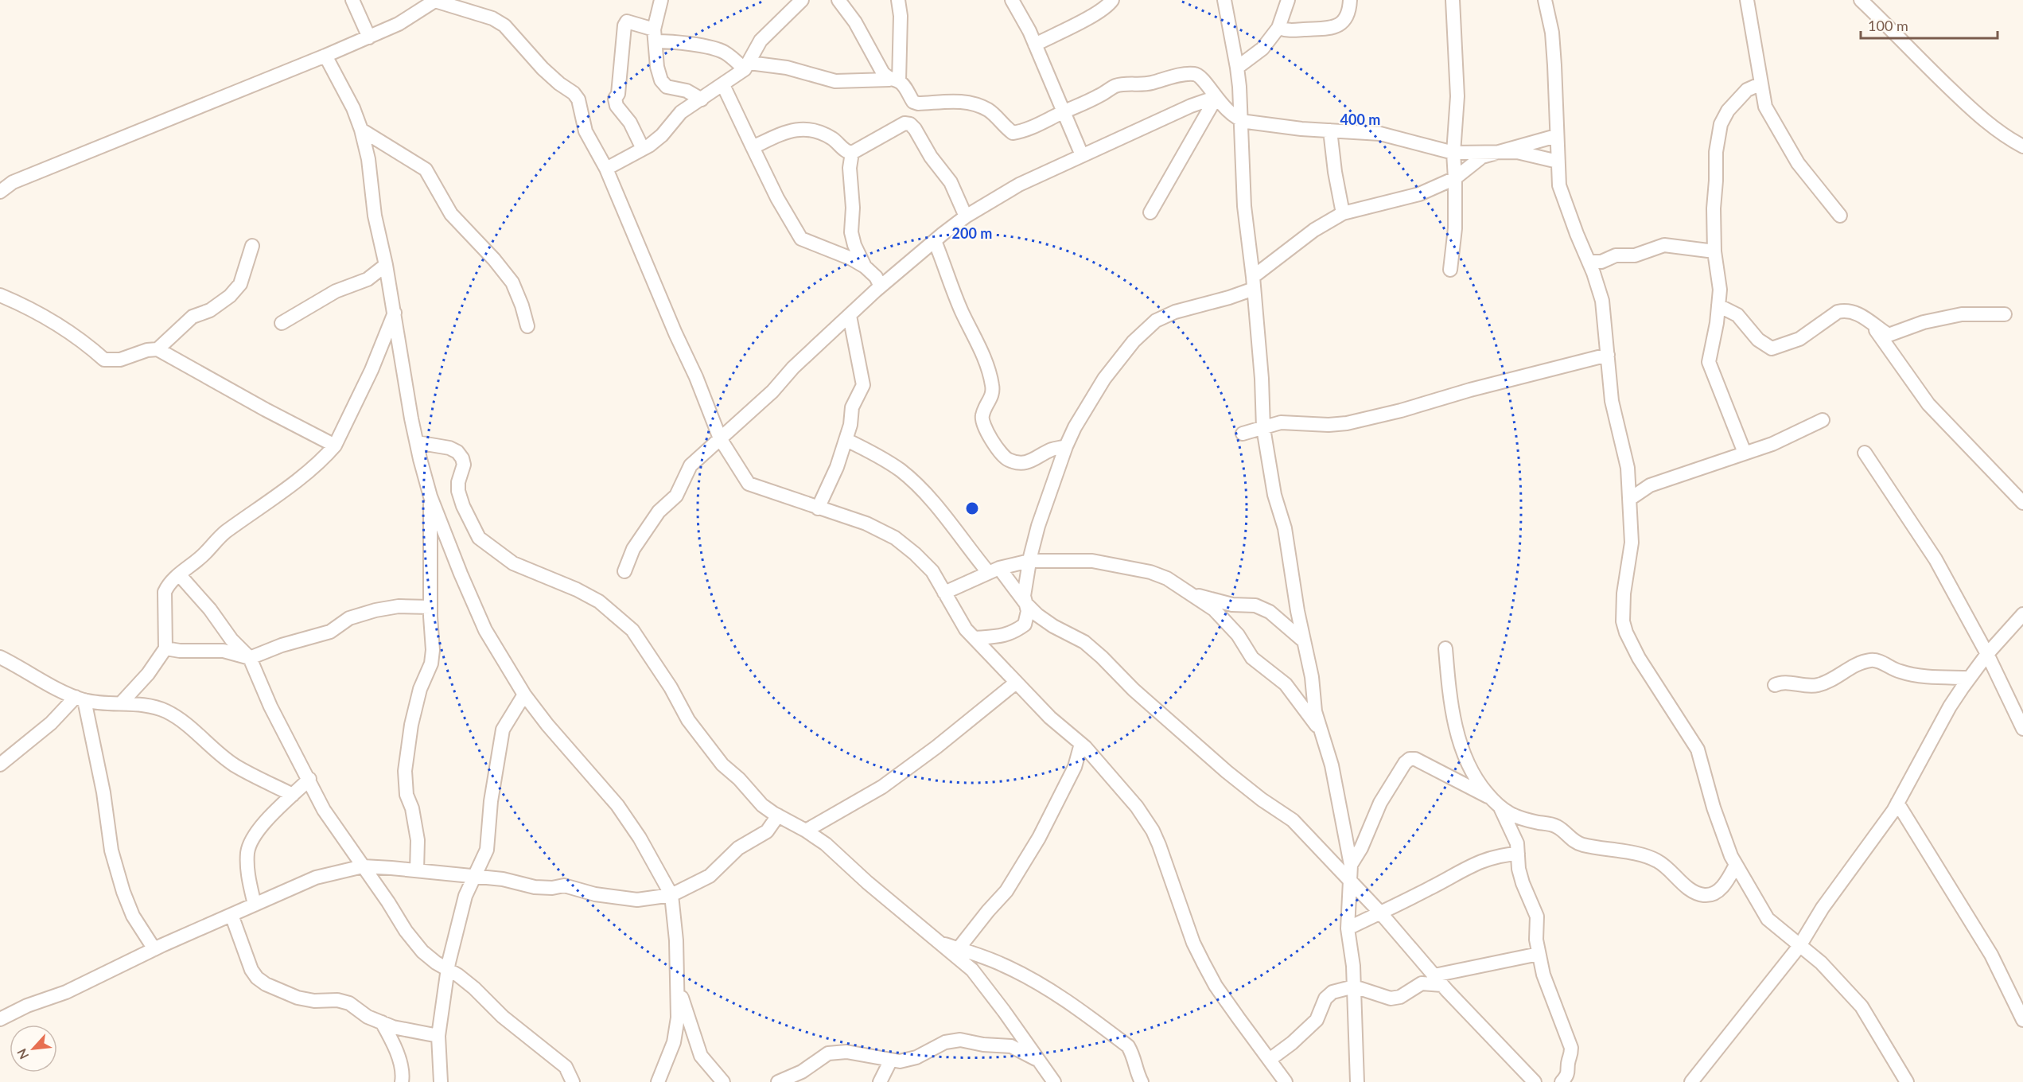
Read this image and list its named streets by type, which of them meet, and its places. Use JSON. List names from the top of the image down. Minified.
{"scale_bar":"100 m","north":"bottom left","rings":["400 m","200 m"]}
